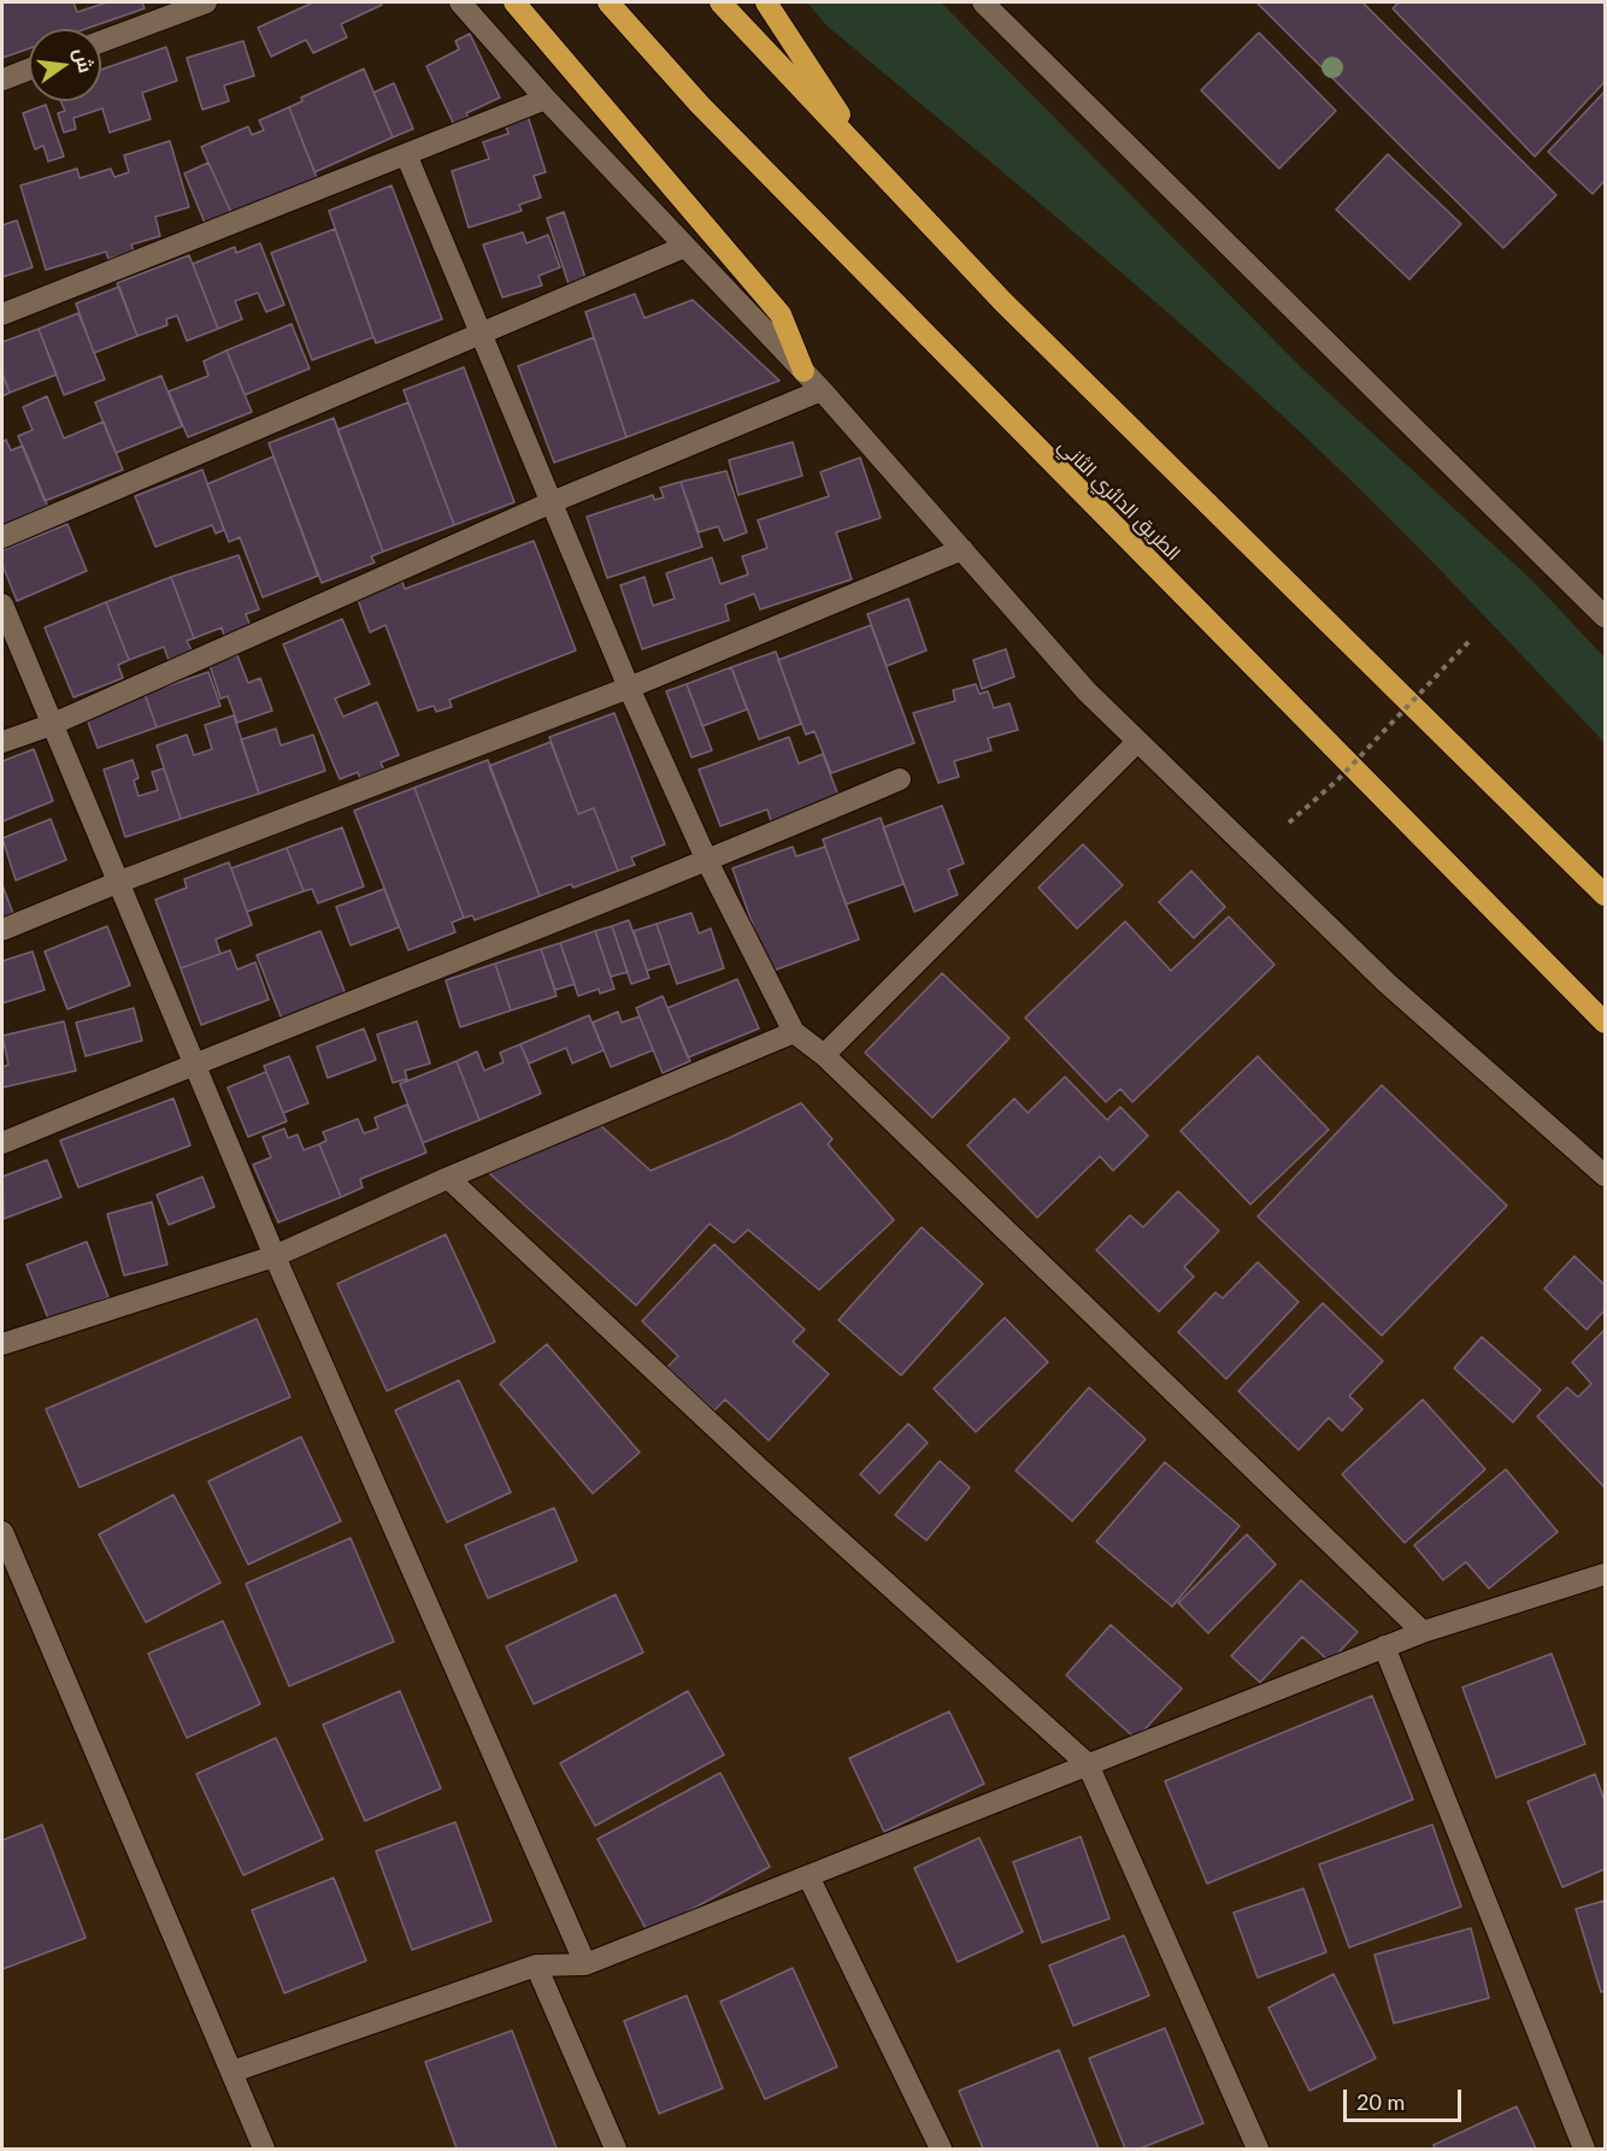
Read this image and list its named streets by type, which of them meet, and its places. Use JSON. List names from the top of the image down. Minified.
{"streets":{"highway":["الطريق الدائري الثاني"]},"scale_bar":"20 m","north":"right"}
